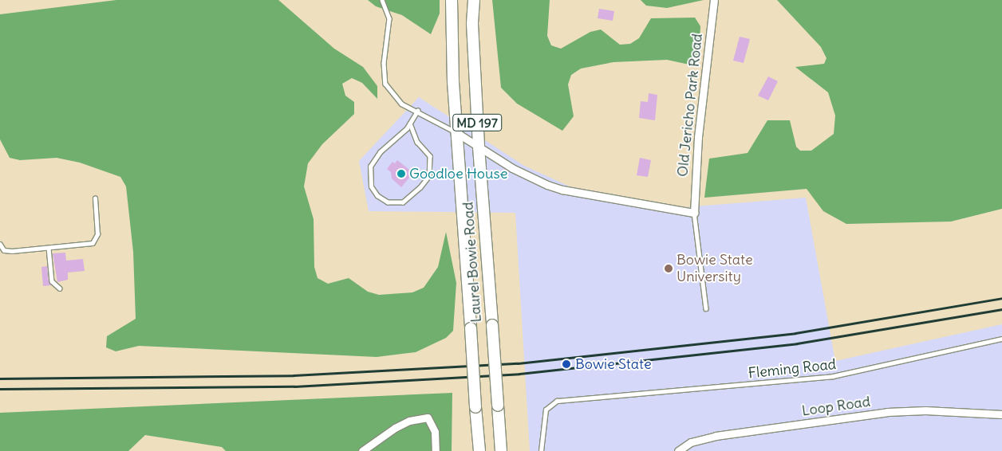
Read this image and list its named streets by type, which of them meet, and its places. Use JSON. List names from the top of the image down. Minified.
{"streets":{"main road":["MD 197","Laurel Bowie Road"],"street":["Old Jericho Park Road","Loop Road"],"lane":["Fleming Road"]},"places":["Goodloe House","Bowie State University","Bowie State"]}
